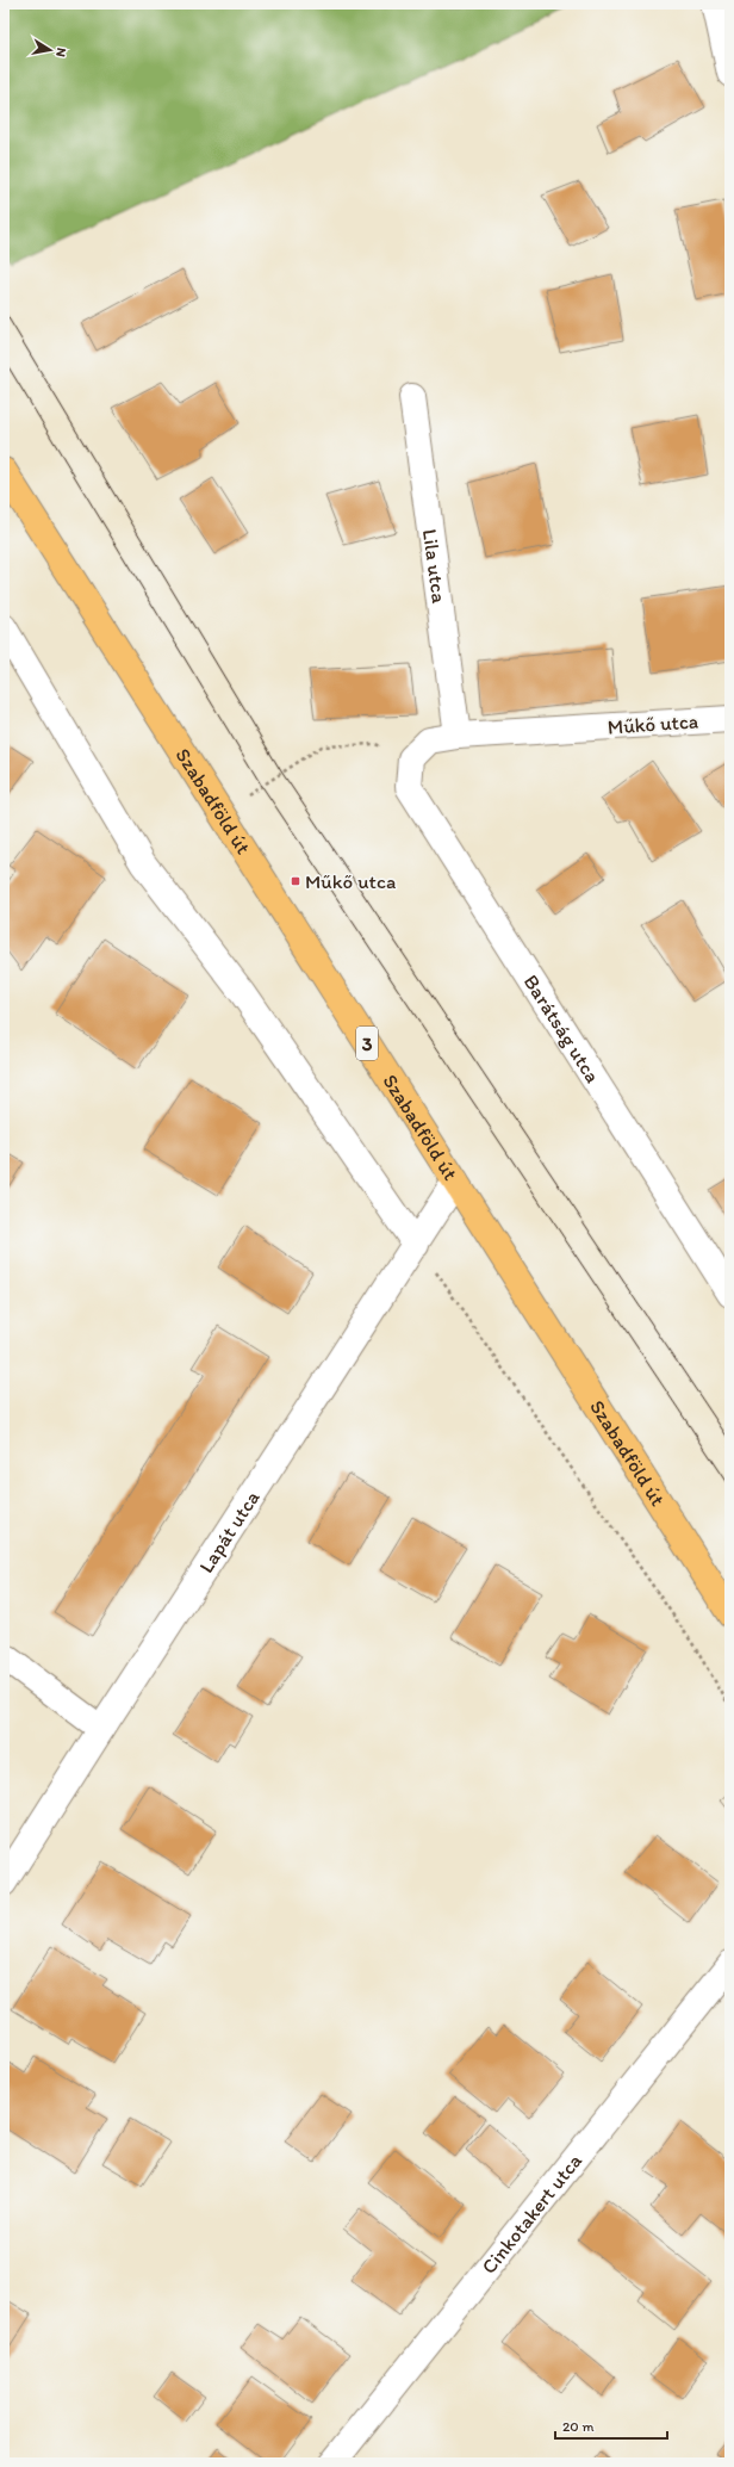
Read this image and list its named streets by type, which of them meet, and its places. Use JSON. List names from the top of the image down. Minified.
{"streets":{"main road":["Szabadföld út","3"],"street":["Lila utca","Műkő utca","Barátság utca","Lapát utca","Cinkotakert utca"]},"crossings":[["Lila utca","Műkő utca"],["Műkő utca","Barátság utca"],["Szabadföld út","Lapát utca"]],"places":{"transit":["Műkő utca"]},"scale_bar":"20 m","north":"right"}
